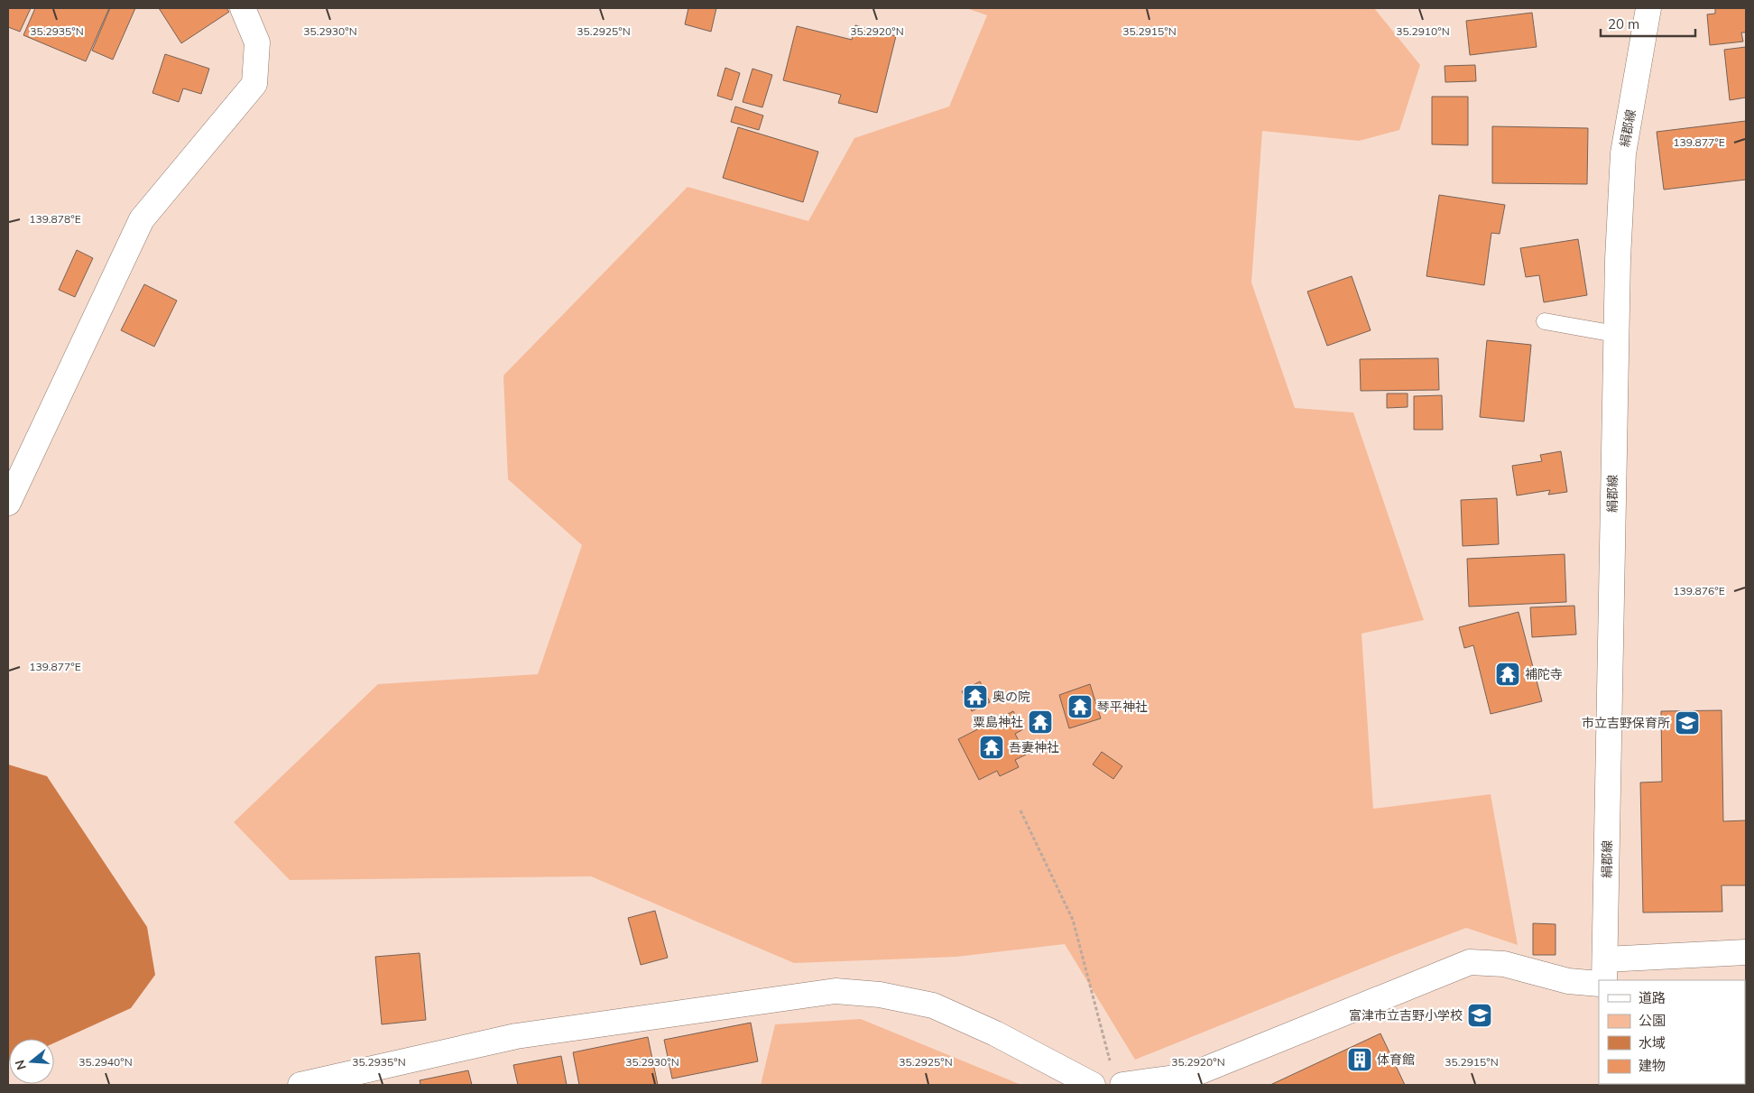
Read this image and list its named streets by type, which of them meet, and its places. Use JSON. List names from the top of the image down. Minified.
{"streets":{"street":["絹郡線"]},"places":{"temple":["補陀寺","奥の院","琴平神社","粟島神社","吾妻神社"],"school or university":["市立吉野保育所","富津市立吉野小学校"],"building":["体育館"]},"legend":["道路","公園","水域","建物"],"scale_bar":"20 m","north":"left","coordinates":["35.2935°N","35.2930°N","35.2925°N","35.2920°N","35.2915°N","35.2910°N","139.877°E","139.878°E","139.876°E","35.2940°N"]}
